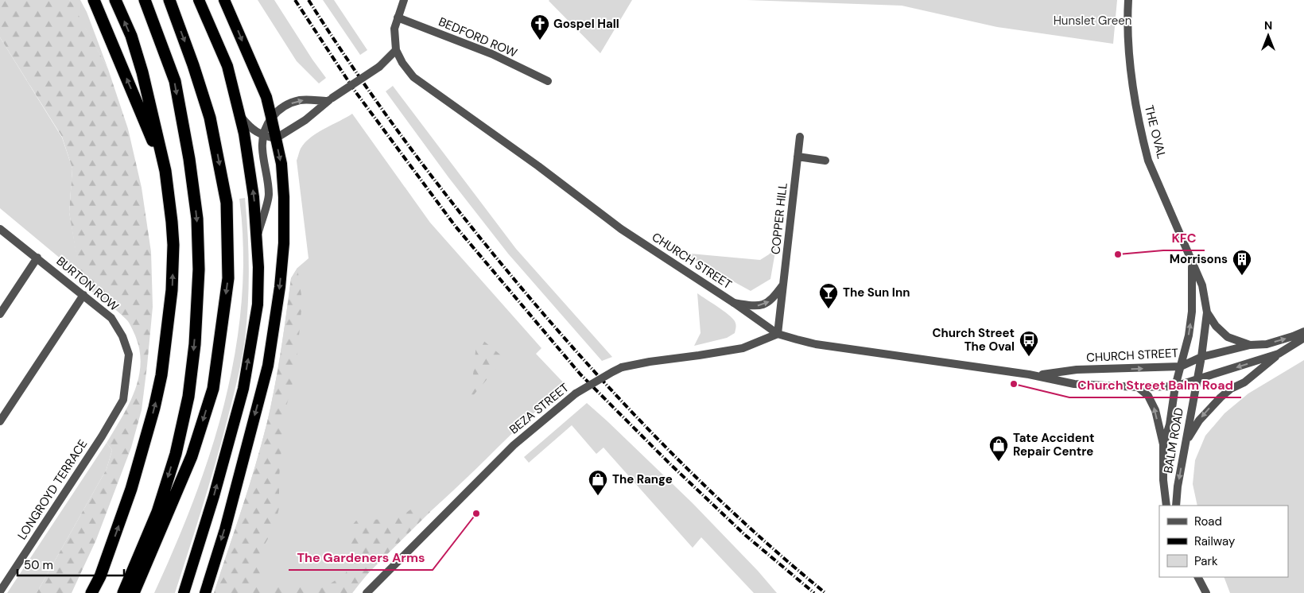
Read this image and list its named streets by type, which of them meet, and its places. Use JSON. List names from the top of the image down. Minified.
{"streets":{"street":["BEDFORD ROW","THE OVAL","COPPER HILL","CHURCH STREET","BURTON ROW","BEZA STREET","BALM ROAD","LONGROYD TERRACE"]},"crossings":[["THE OVAL","CHURCH STREET"],["THE OVAL","BALM ROAD"],["COPPER HILL","CHURCH STREET"],["COPPER HILL","BEZA STREET"],["CHURCH STREET","BEZA STREET"],["CHURCH STREET","BALM ROAD"],["BURTON ROW","LONGROYD TERRACE"]],"parks":["Hunslet Green"],"places":{"church":["Gospel Hall"],"other":["KFC","Church Street Balm Road","The Gardeners Arms"],"building":["Morrisons"],"bar":["The Sun Inn"],"bus stop":["Church Street The Oval"],"shop":["Tate Accident Repair Centre","The Range"]},"legend":["Road","Railway","Park"],"scale_bar":"50 m","north":"top"}
